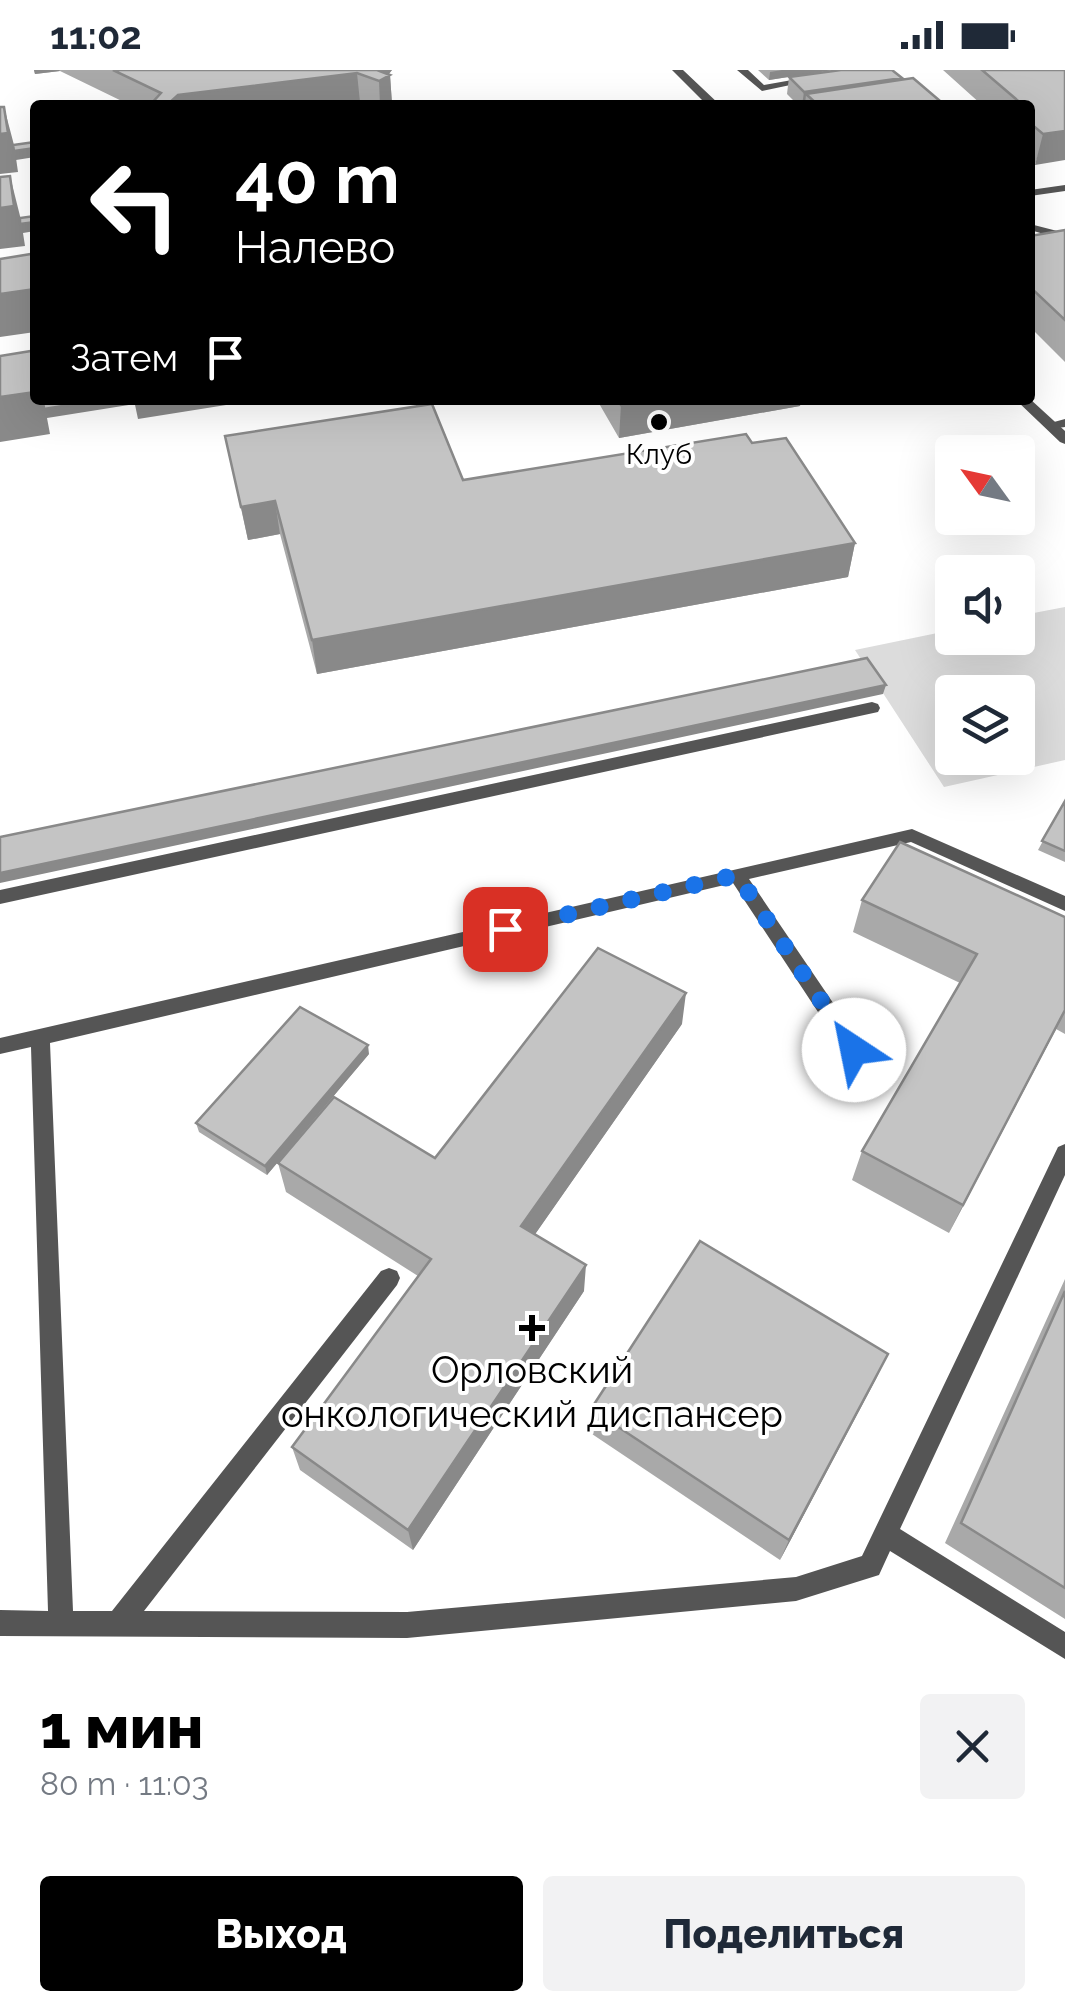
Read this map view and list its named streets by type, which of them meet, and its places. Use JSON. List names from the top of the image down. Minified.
{"places":{"other":["Клуб"],"health":["Орловский онкологический диспансер"]},"north":"top left","page":{"status":"11:02","turn":["40 m","Налево"],"then":"Затем","heading":["1 мин","80 m · 11:03"],"buttons":["Выход","Поделиться"]}}
